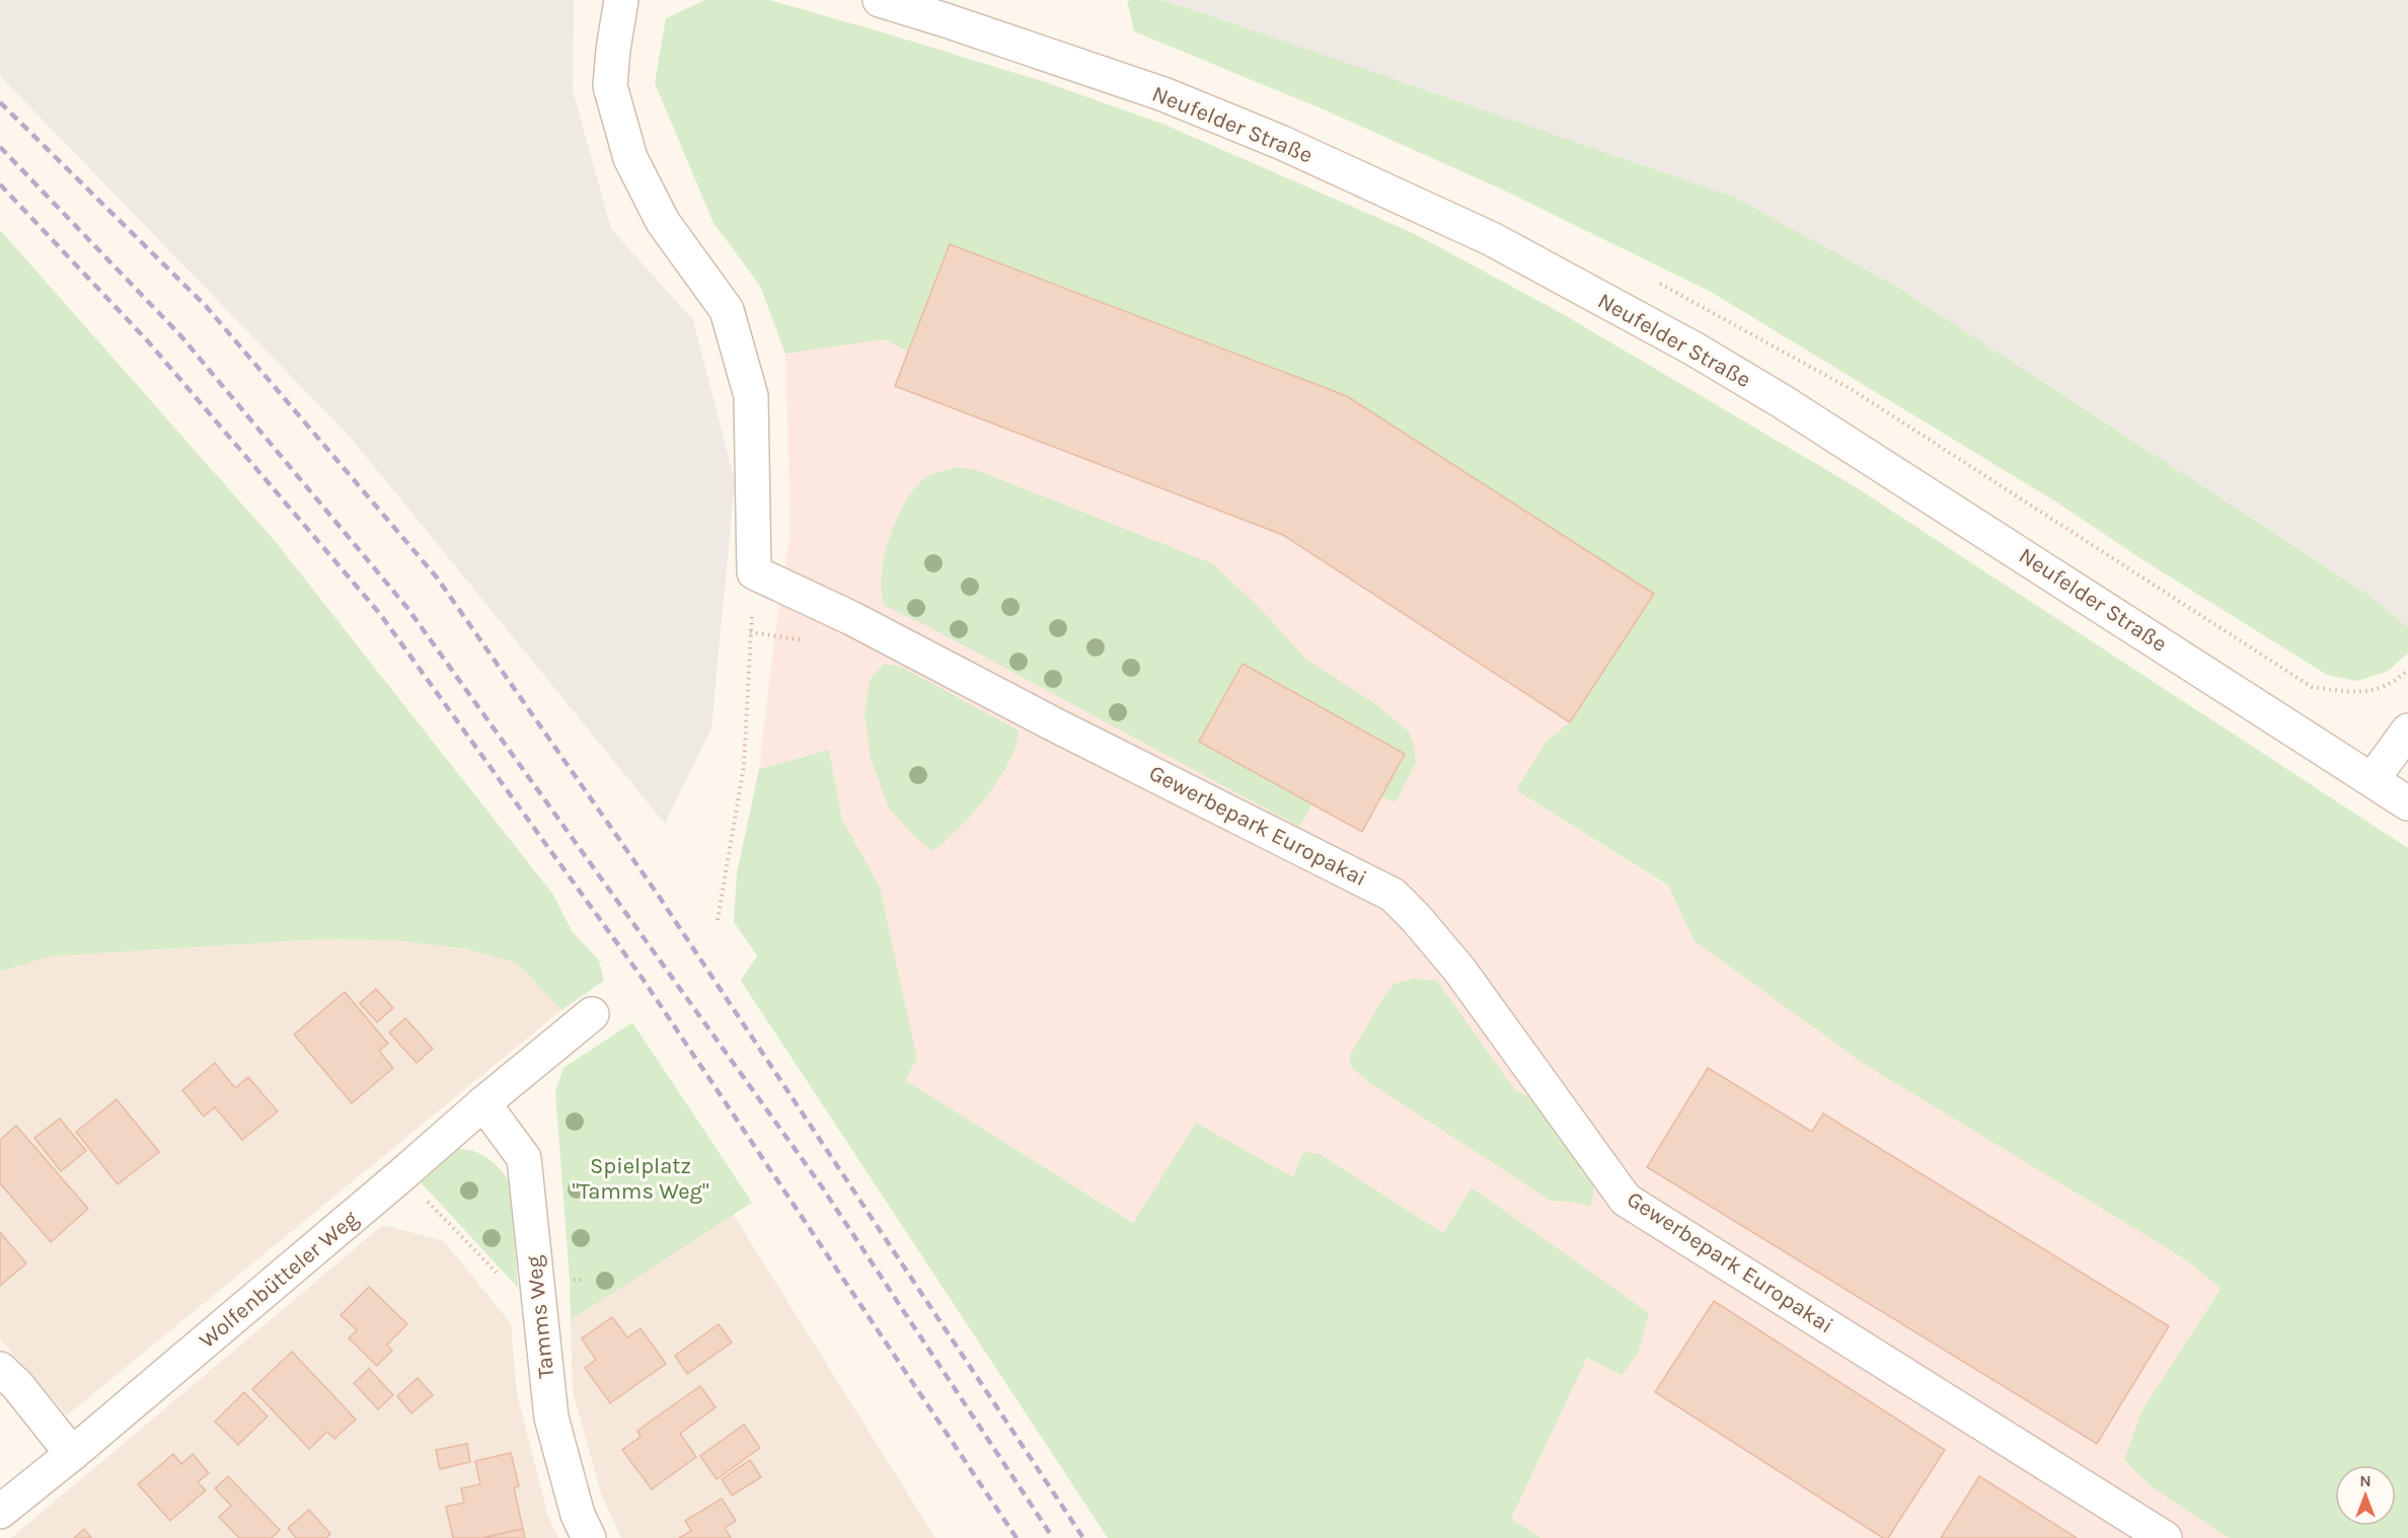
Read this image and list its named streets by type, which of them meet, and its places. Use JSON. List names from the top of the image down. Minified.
{"streets":{"street":["Neufelder Straße","Gewerbepark Europakai","Wolfenbütteler Weg","Tamms Weg"]},"crossings":[["Wolfenbütteler Weg","Tamms Weg"]],"parks":["Spielplatz \"Tamms Weg\""],"north":"top"}
